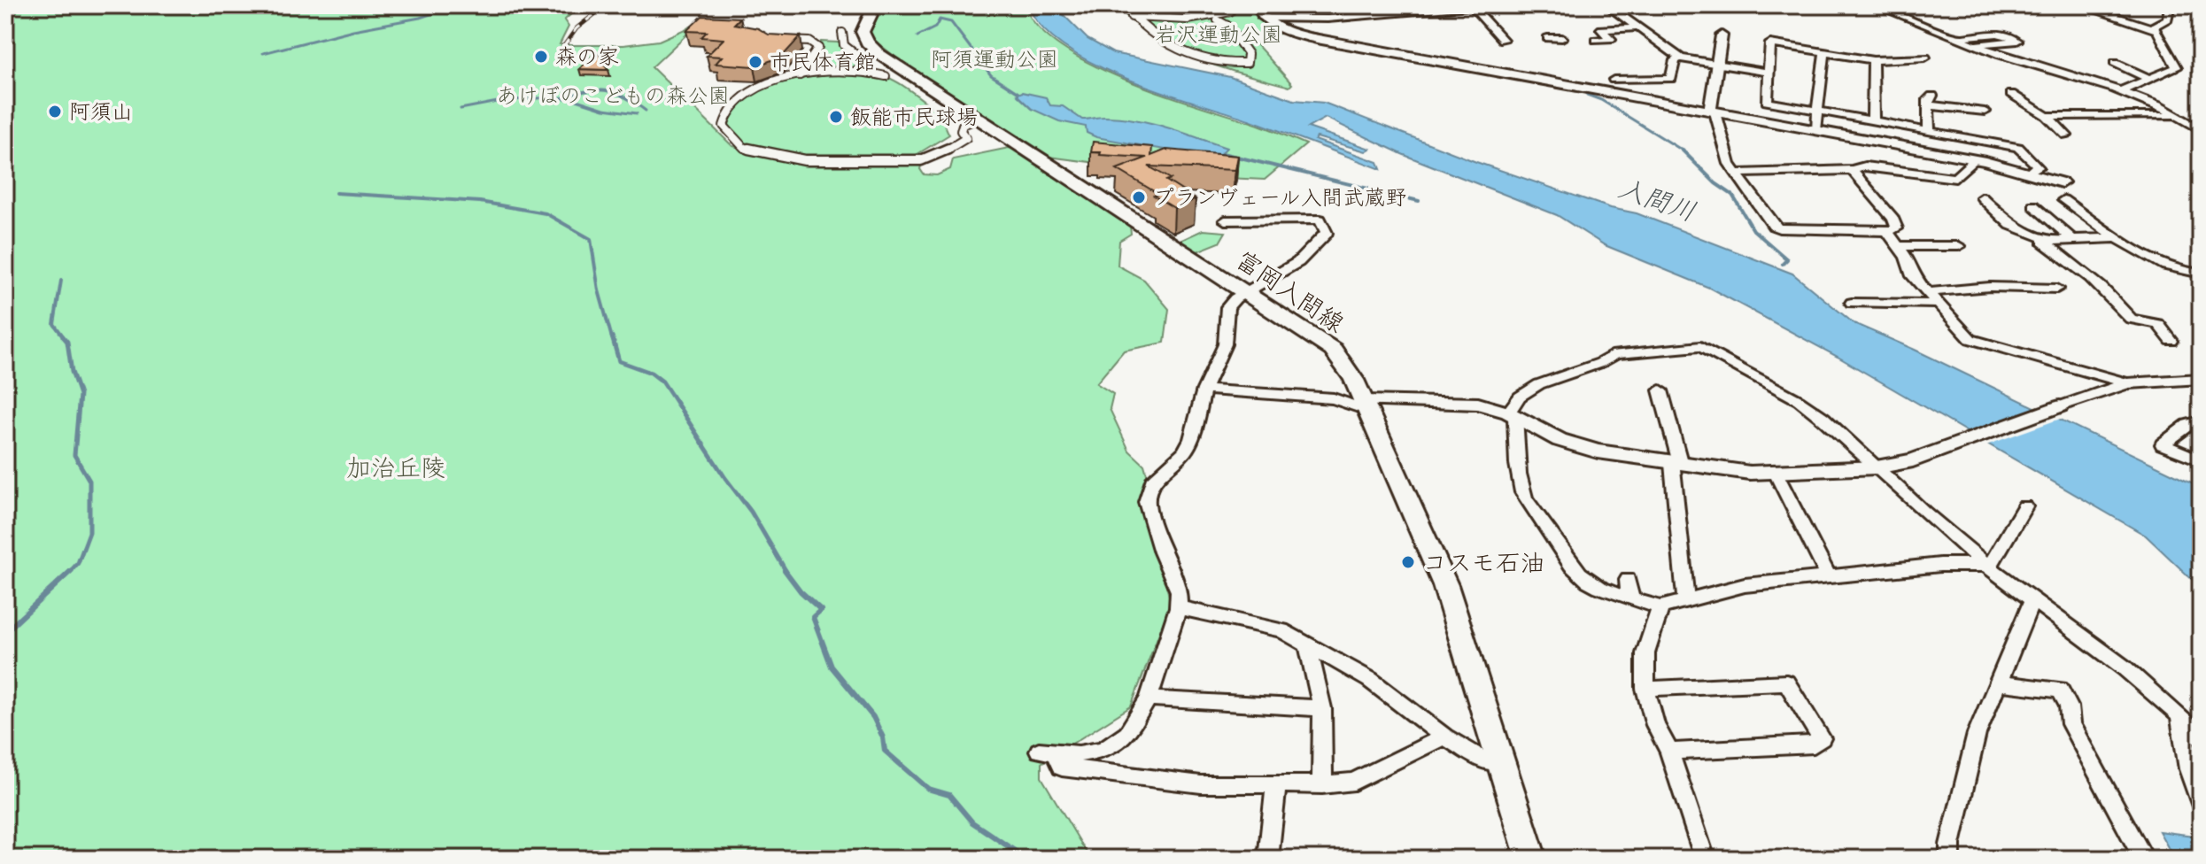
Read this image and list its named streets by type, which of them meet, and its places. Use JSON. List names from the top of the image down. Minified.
{"streets":{"main road":["富岡入間線"]},"water":["入間川"],"parks":["岩沢運動公園","阿須運動公園","あけぼのこどもの森公園","加治丘陵"],"places":["森の家","市民体育館","阿須山","飯能市民球場","プランヴェール入間武蔵野","コスモ石油"]}
